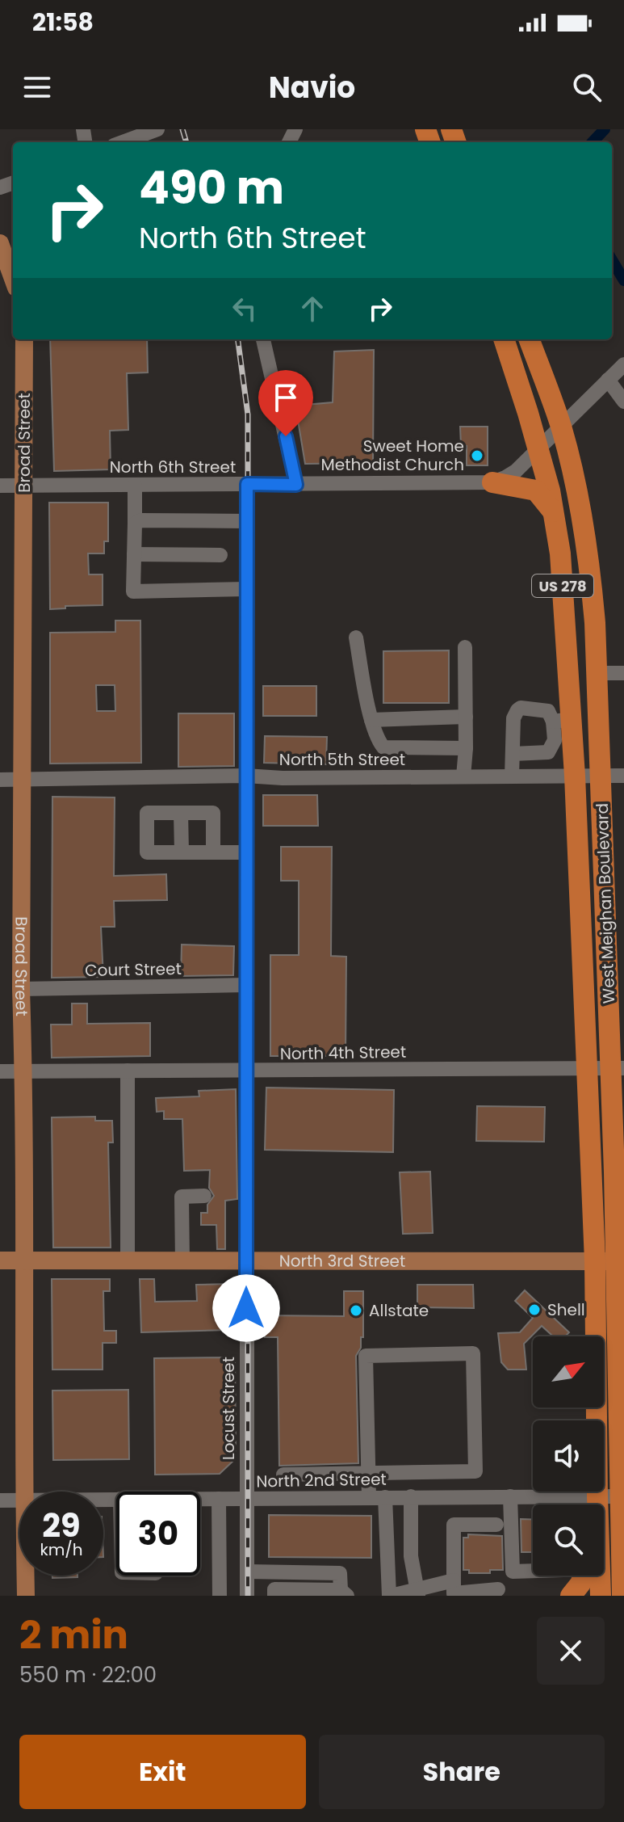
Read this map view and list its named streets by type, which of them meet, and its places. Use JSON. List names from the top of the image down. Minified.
{"streets":{"highway":["US 278","West Meighan Boulevard"],"main road":["Broad Street","North 3rd Street"],"street":["North 6th Street","North 5th Street","Court Street","North 4th Street","Locust Street","North 2nd Street"]},"crossings":[["Broad Street","North 6th Street"],["Broad Street","North 5th Street"],["Broad Street","Court Street"],["Broad Street","North 4th Street"],["Broad Street","North 3rd Street"],["North 6th Street","West Meighan Boulevard"],["North 6th Street","Locust Street"],["North 5th Street","West Meighan Boulevard"],["North 5th Street","Locust Street"],["West Meighan Boulevard","North 4th Street"],["West Meighan Boulevard","North 3rd Street"],["West Meighan Boulevard","North 2nd Street"],["Court Street","Locust Street"],["North 4th Street","Locust Street"],["North 3rd Street","Locust Street"],["Locust Street","North 2nd Street"]],"places":["Sweet Home Methodist Church","Shell","Allstate"],"north":"top right","page":{"status":"21:58","header":"Navio","turn":["490 m","North 6th Street"],"speed":"29 km/h","limit":"30","heading":["2 min","550 m · 22:00"],"buttons":["Exit","Share"]}}
